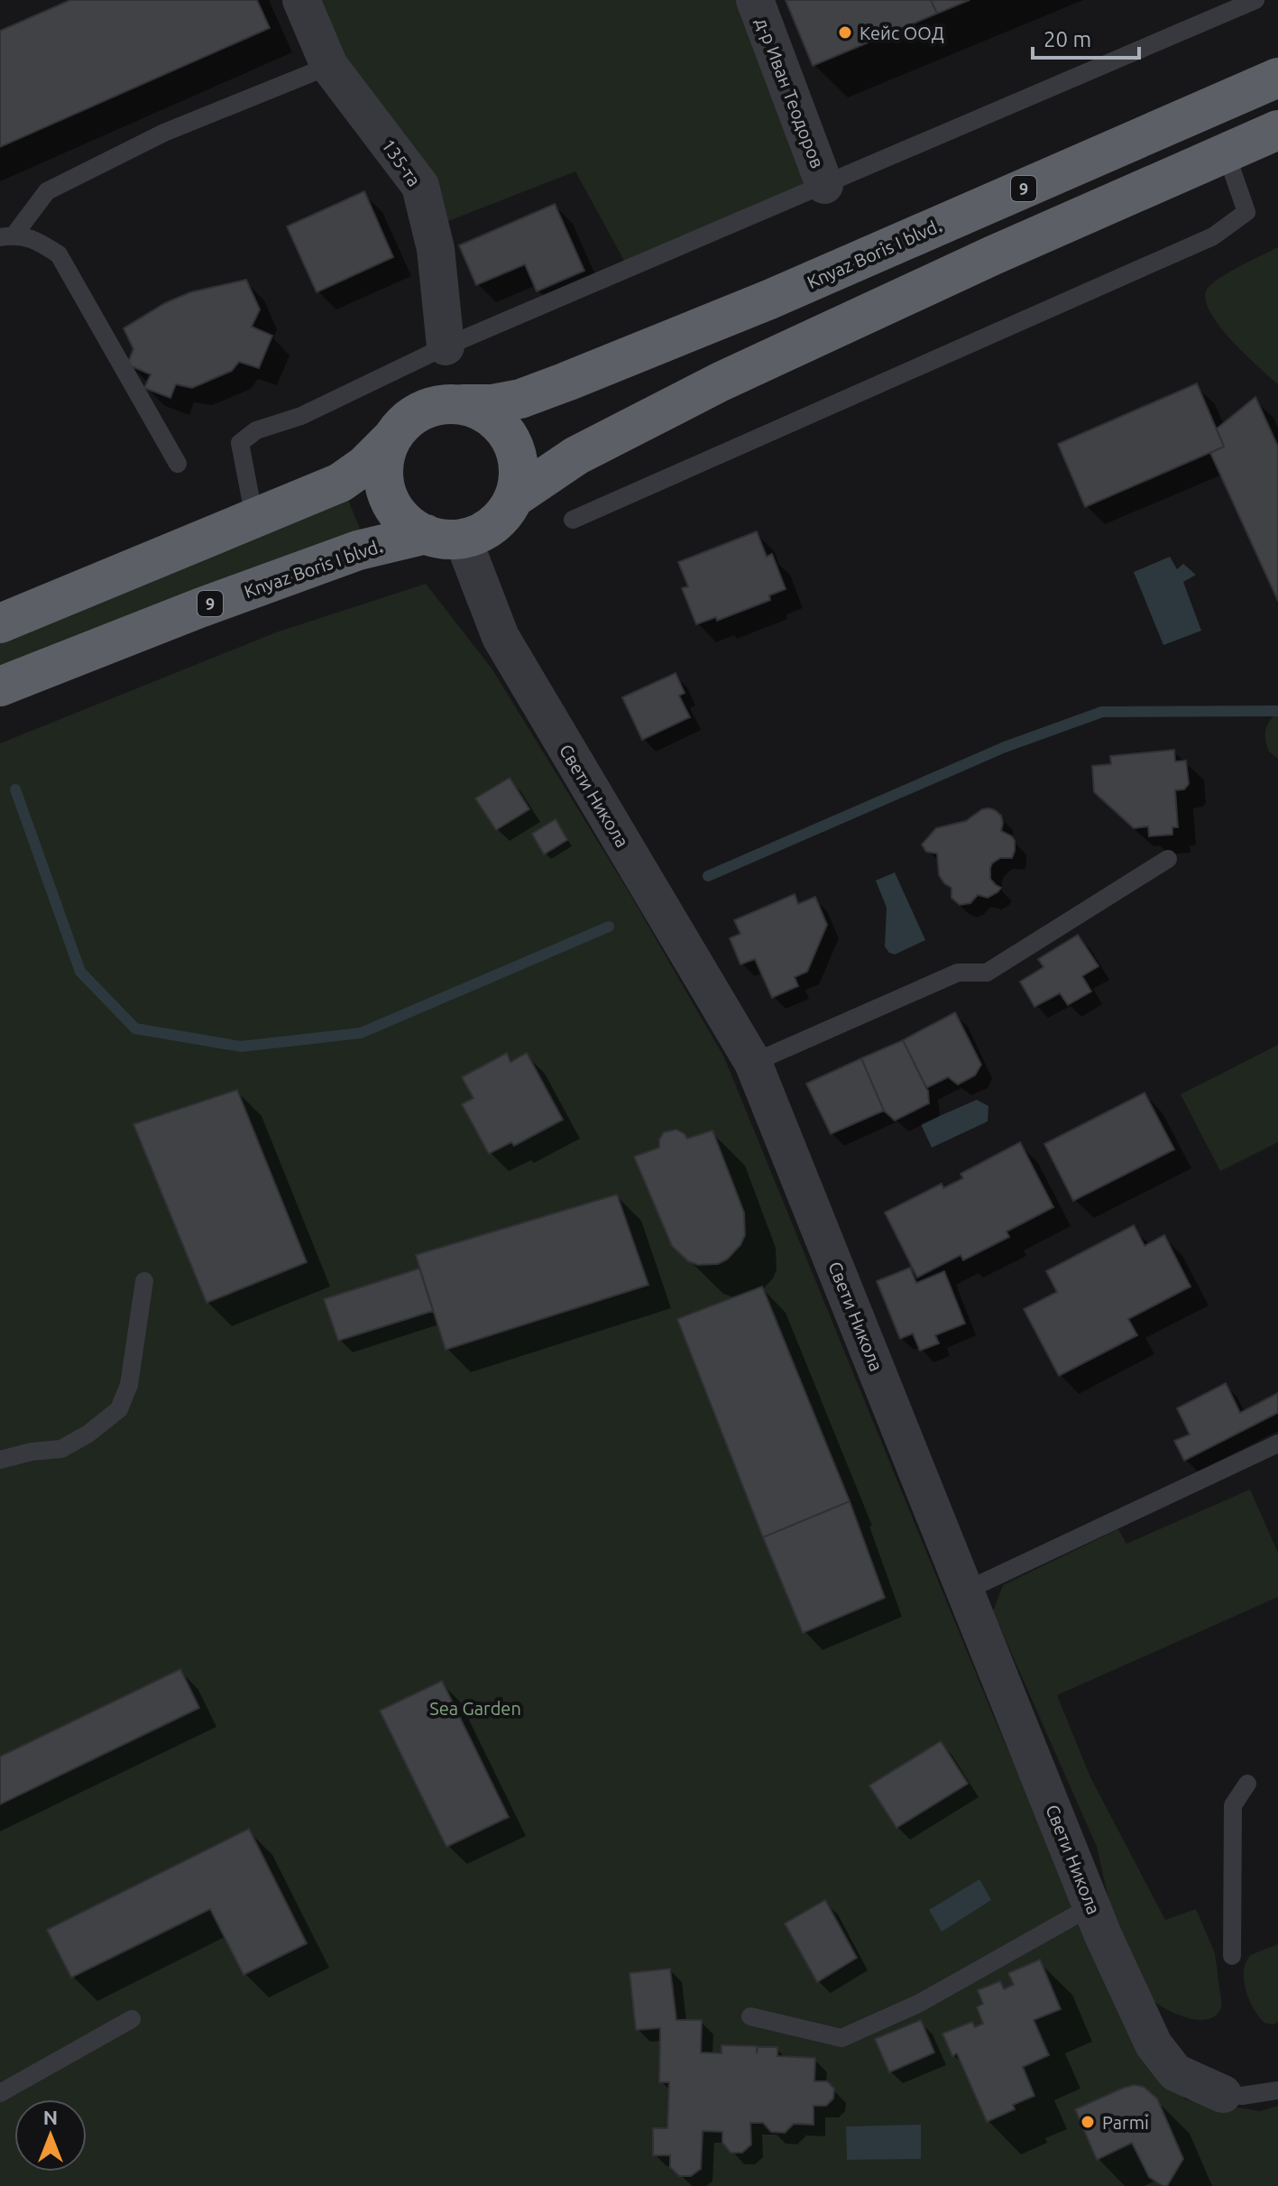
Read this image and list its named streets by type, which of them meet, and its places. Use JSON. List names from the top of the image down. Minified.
{"streets":{"highway":["9","Knyaz Boris I blvd."],"street":["д-р Иван Теодоров","135-та","Свети Никола"]},"crossings":[["9","Knyaz Boris I blvd."],["9","Свети Никола"],["Knyaz Boris I blvd.","Свети Никола"]],"parks":["Sea Garden"],"places":["Кейс ООД","Parmi"],"scale_bar":"20 m","north":"top"}
